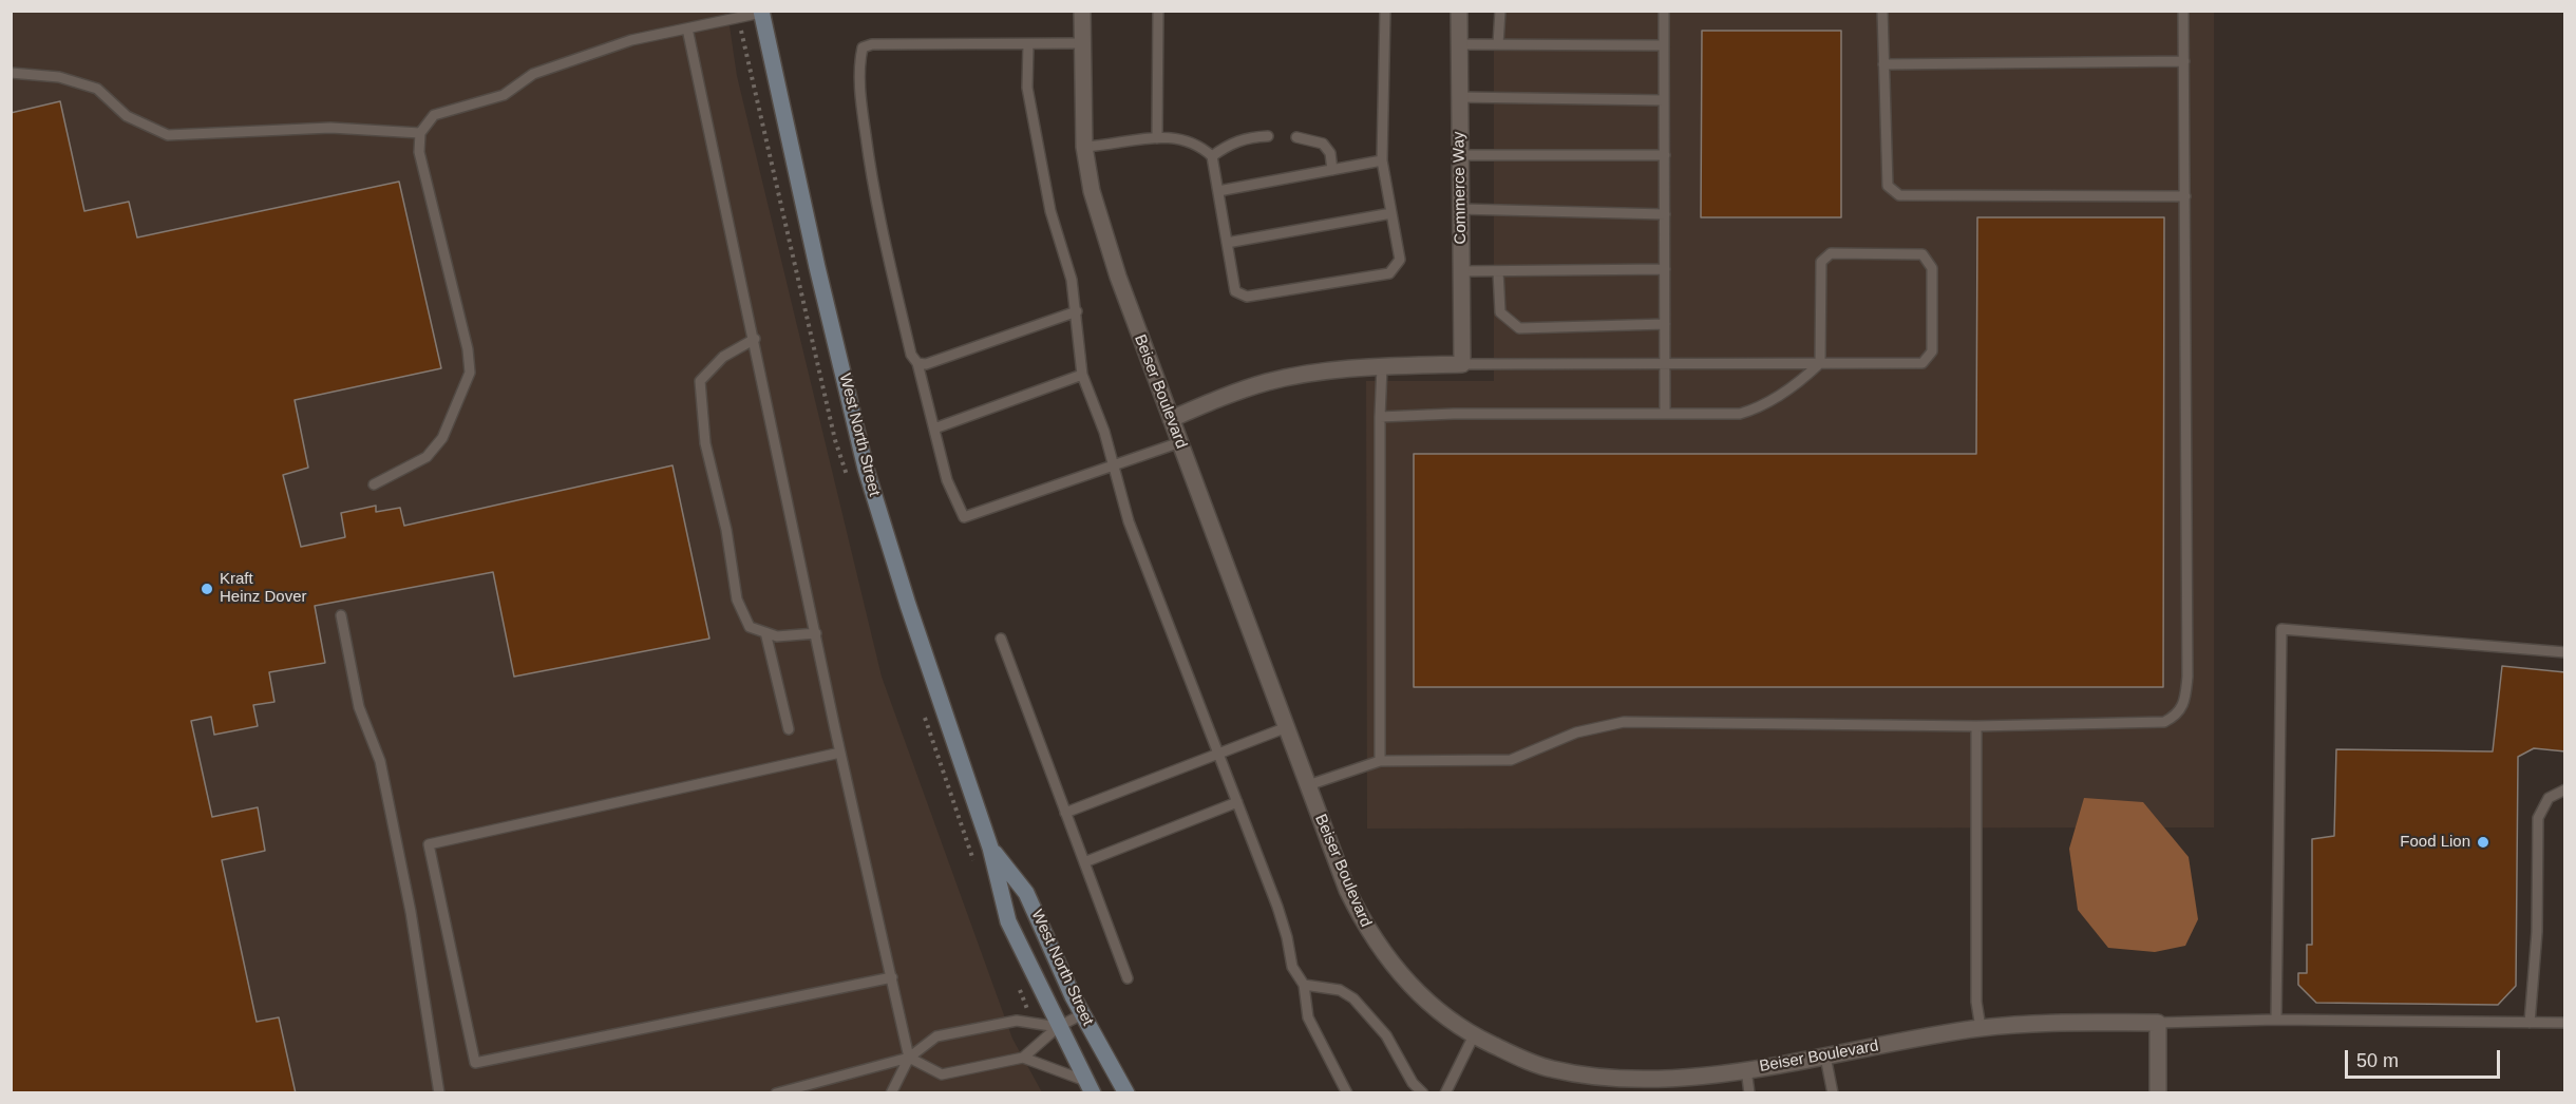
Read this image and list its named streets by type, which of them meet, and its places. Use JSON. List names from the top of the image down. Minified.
{"streets":{"main road":["West North Street"],"street":["Commerce Way","Beiser Boulevard"]},"places":["Kraft Heinz Dover","Food Lion"],"scale_bar":"50 m"}
